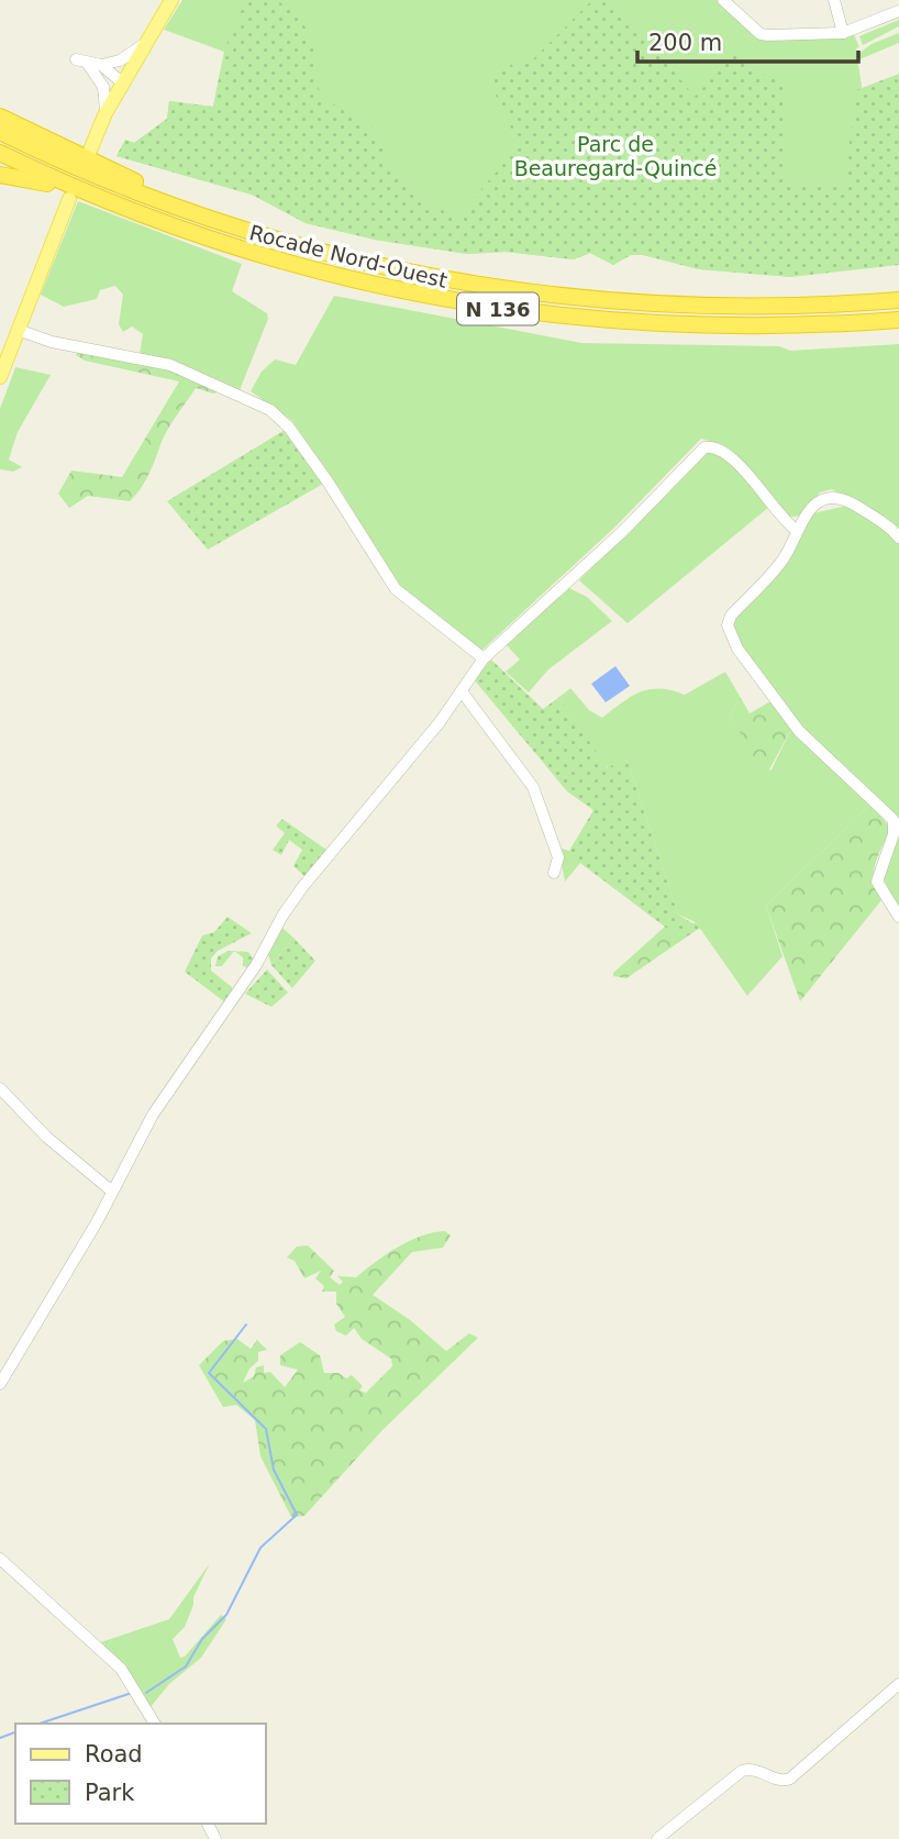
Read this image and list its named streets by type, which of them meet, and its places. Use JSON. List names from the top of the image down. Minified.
{"streets":{"highway":["Rocade Nord-Ouest","N 136"]},"parks":["Parc de Beauregard-Quincé"],"legend":["Road","Park"],"scale_bar":"200 m"}
